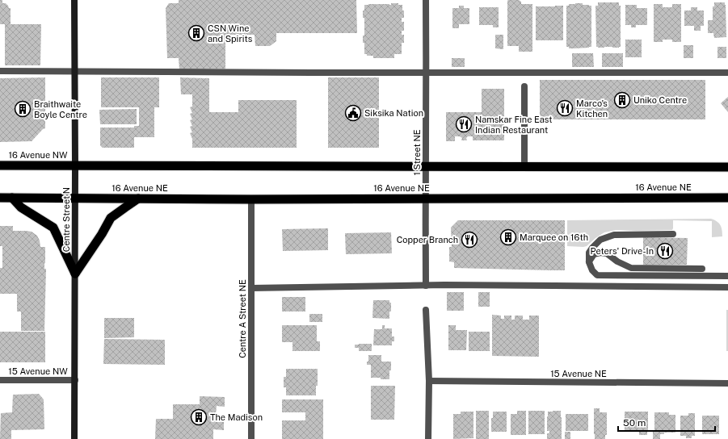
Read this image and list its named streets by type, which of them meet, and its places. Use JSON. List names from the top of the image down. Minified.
{"streets":{"highway":["16 Avenue NW","16 Avenue NE"],"main road":["Centre Street N"],"street":["1 Street NE","Centre A Street NE","15 Avenue NW","15 Avenue NE"]},"crossings":[["1 Street NE","16 Avenue NE"],["16 Avenue NW","Centre Street N"],["16 Avenue NE","Centre Street N"],["16 Avenue NE","Centre A Street NE"],["Centre Street N","15 Avenue NW"]],"places":{"building":["CSN Wine and Spirits","Uniko Centre","Braithwaite Boyle Centre","Marquee on 16th","The Madison"],"restaurant":["Marco's Kitchen","Namskar Fine East Indian Restaurant","Copper Branch","Peters' Drive-In"],"public building":["Siksika Nation"]},"scale_bar":"50 m"}
